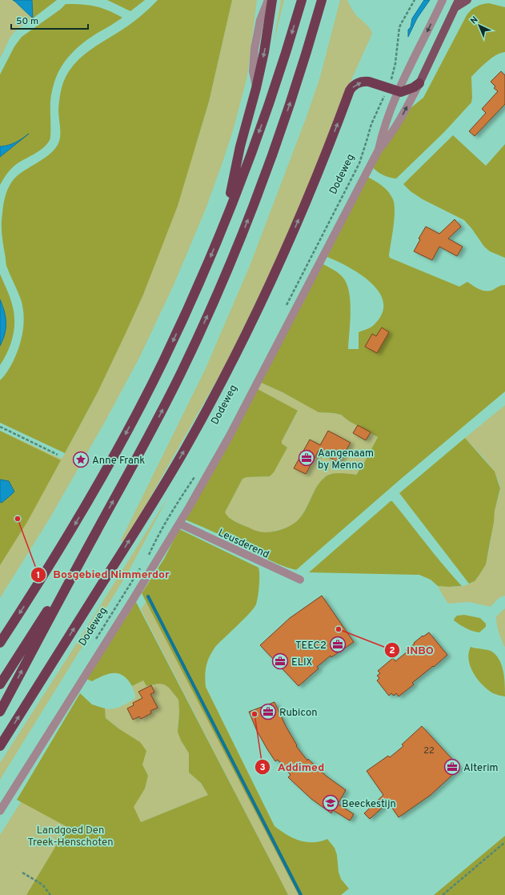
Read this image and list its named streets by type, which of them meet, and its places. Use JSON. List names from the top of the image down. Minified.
{"streets":{"main road":["Dodeweg"],"street":["Leusderend"]},"crossings":[["Dodeweg","Leusderend"]],"parks":["Landgoed Den Treek-Henschoten"],"places":{"office":["Aangenaam by Menno","TEEC2","ELIX","Rubicon","Alterim"],"place":["Anne Frank"],"other":["Bosgebied Nimmerdor","INBO","Addimed"],"school or university":["Beeckestijn"]},"house_numbers":["22"],"scale_bar":"50 m","north":"top left"}
